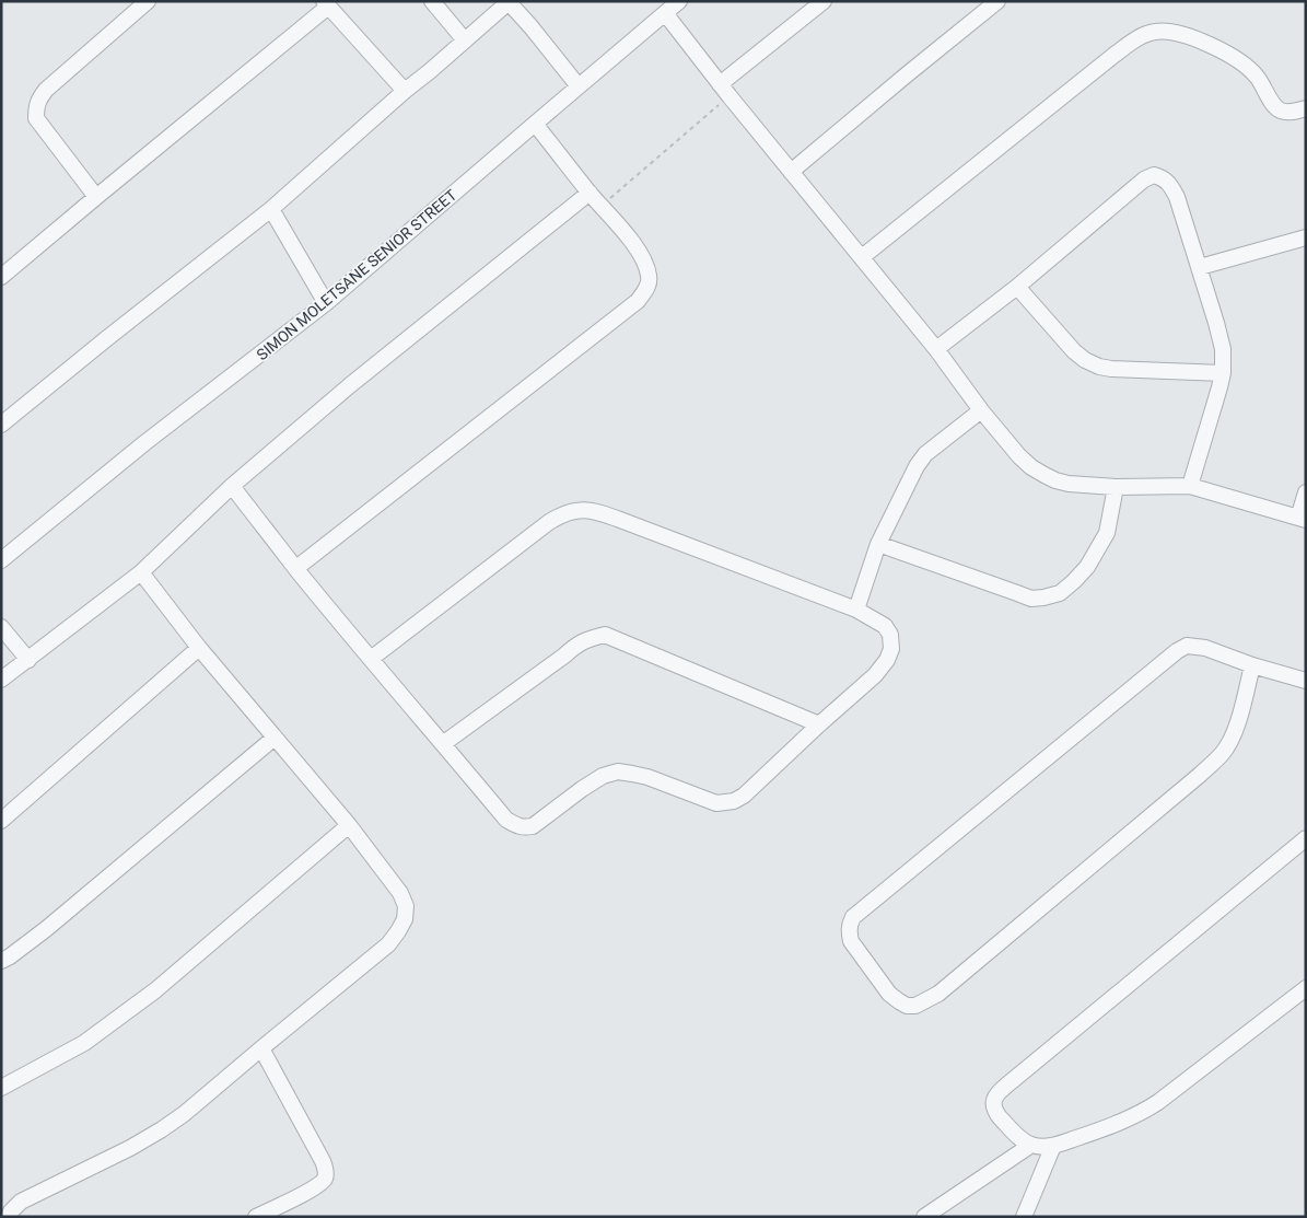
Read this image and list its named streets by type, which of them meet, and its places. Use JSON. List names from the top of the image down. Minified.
{"streets":{"street":["SIMON MOLETSANE SENIOR STREET"]}}
